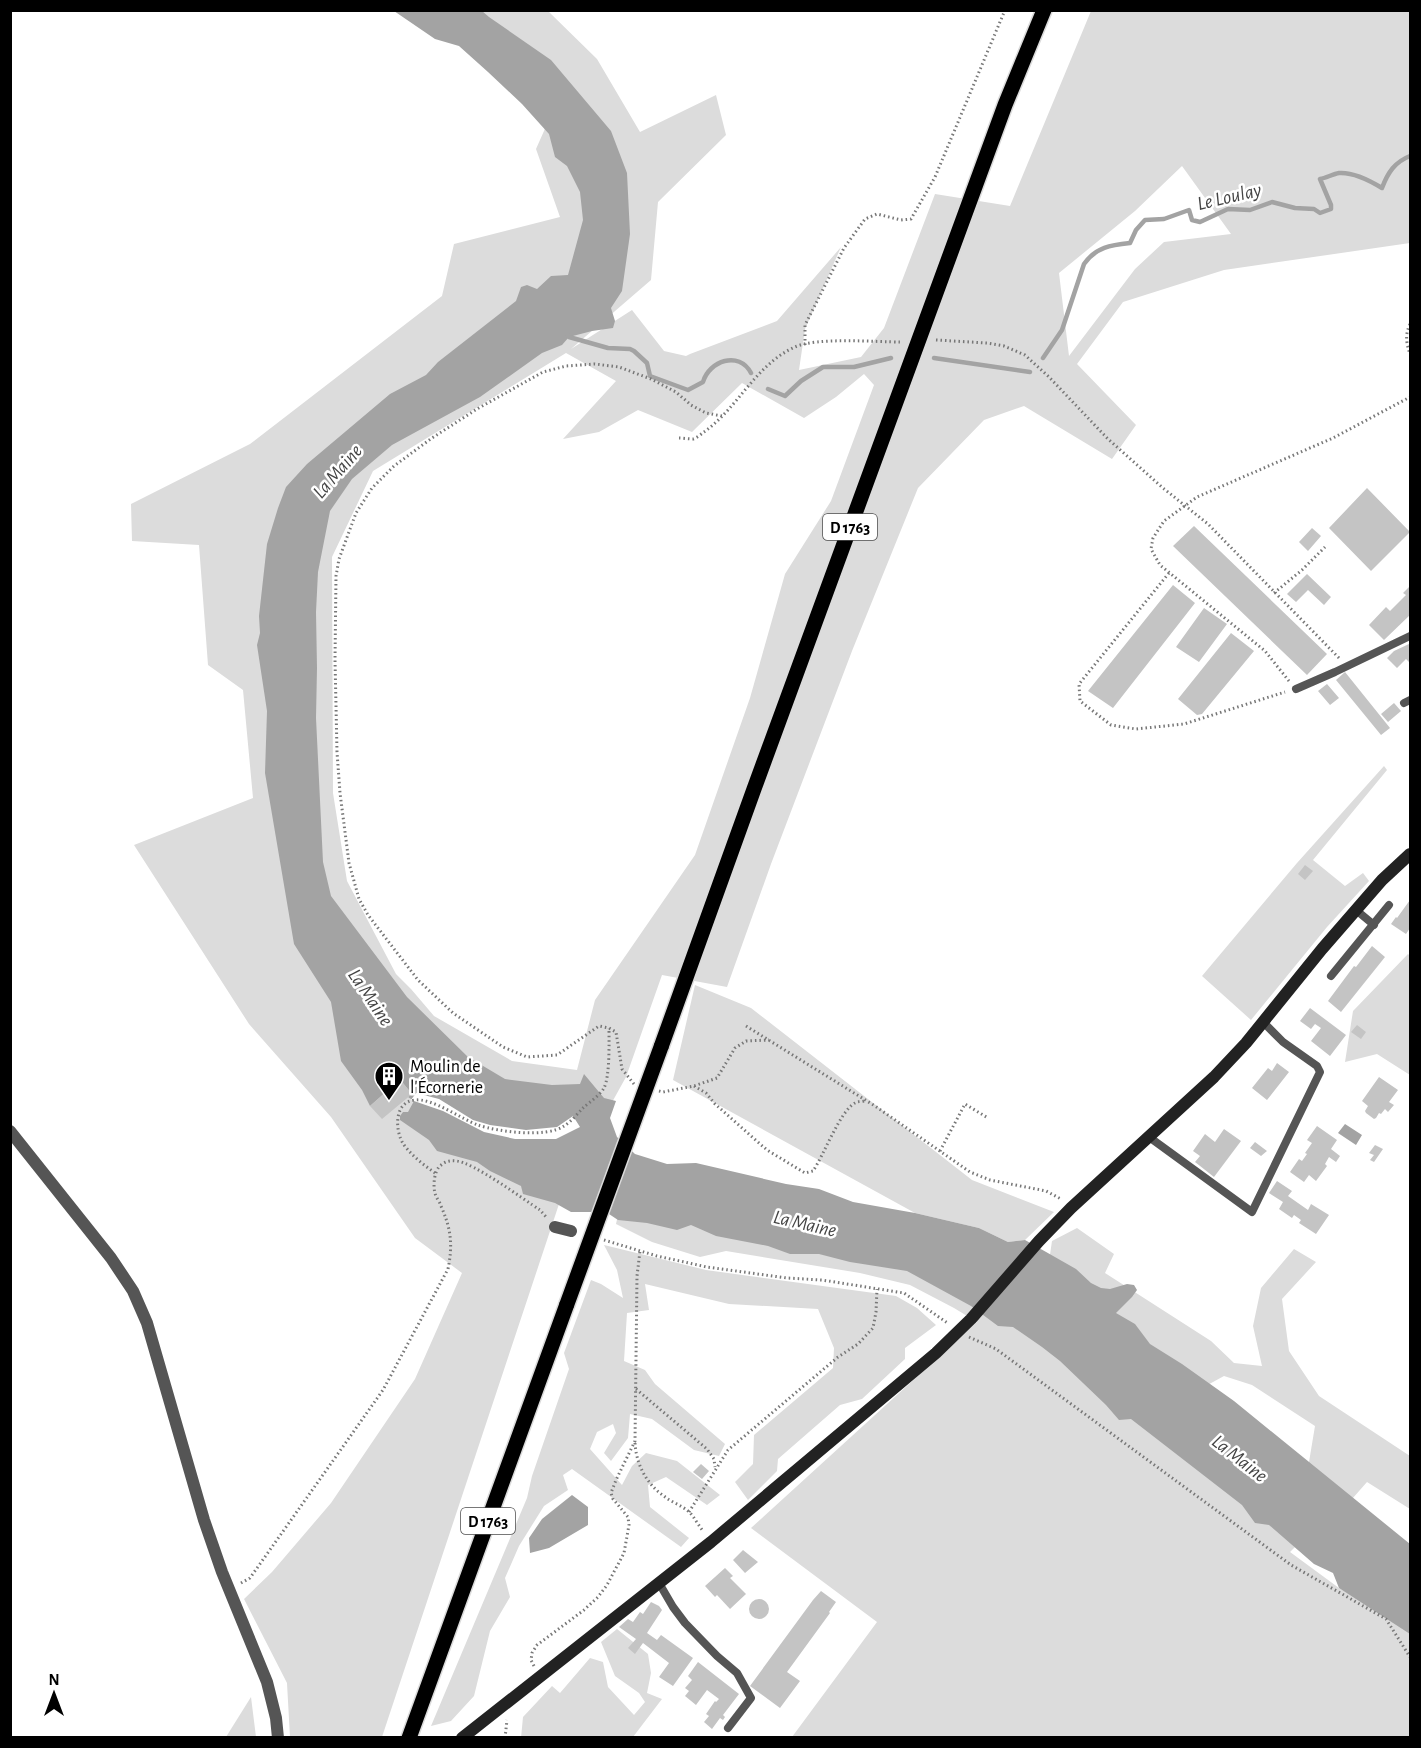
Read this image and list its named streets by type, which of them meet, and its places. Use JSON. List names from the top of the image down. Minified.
{"streets":{"main road":["D 1763"]},"water":["Le Loulay","La Maine"],"places":{"building":["Moulin de l'Écornerie"]},"north":"top"}
